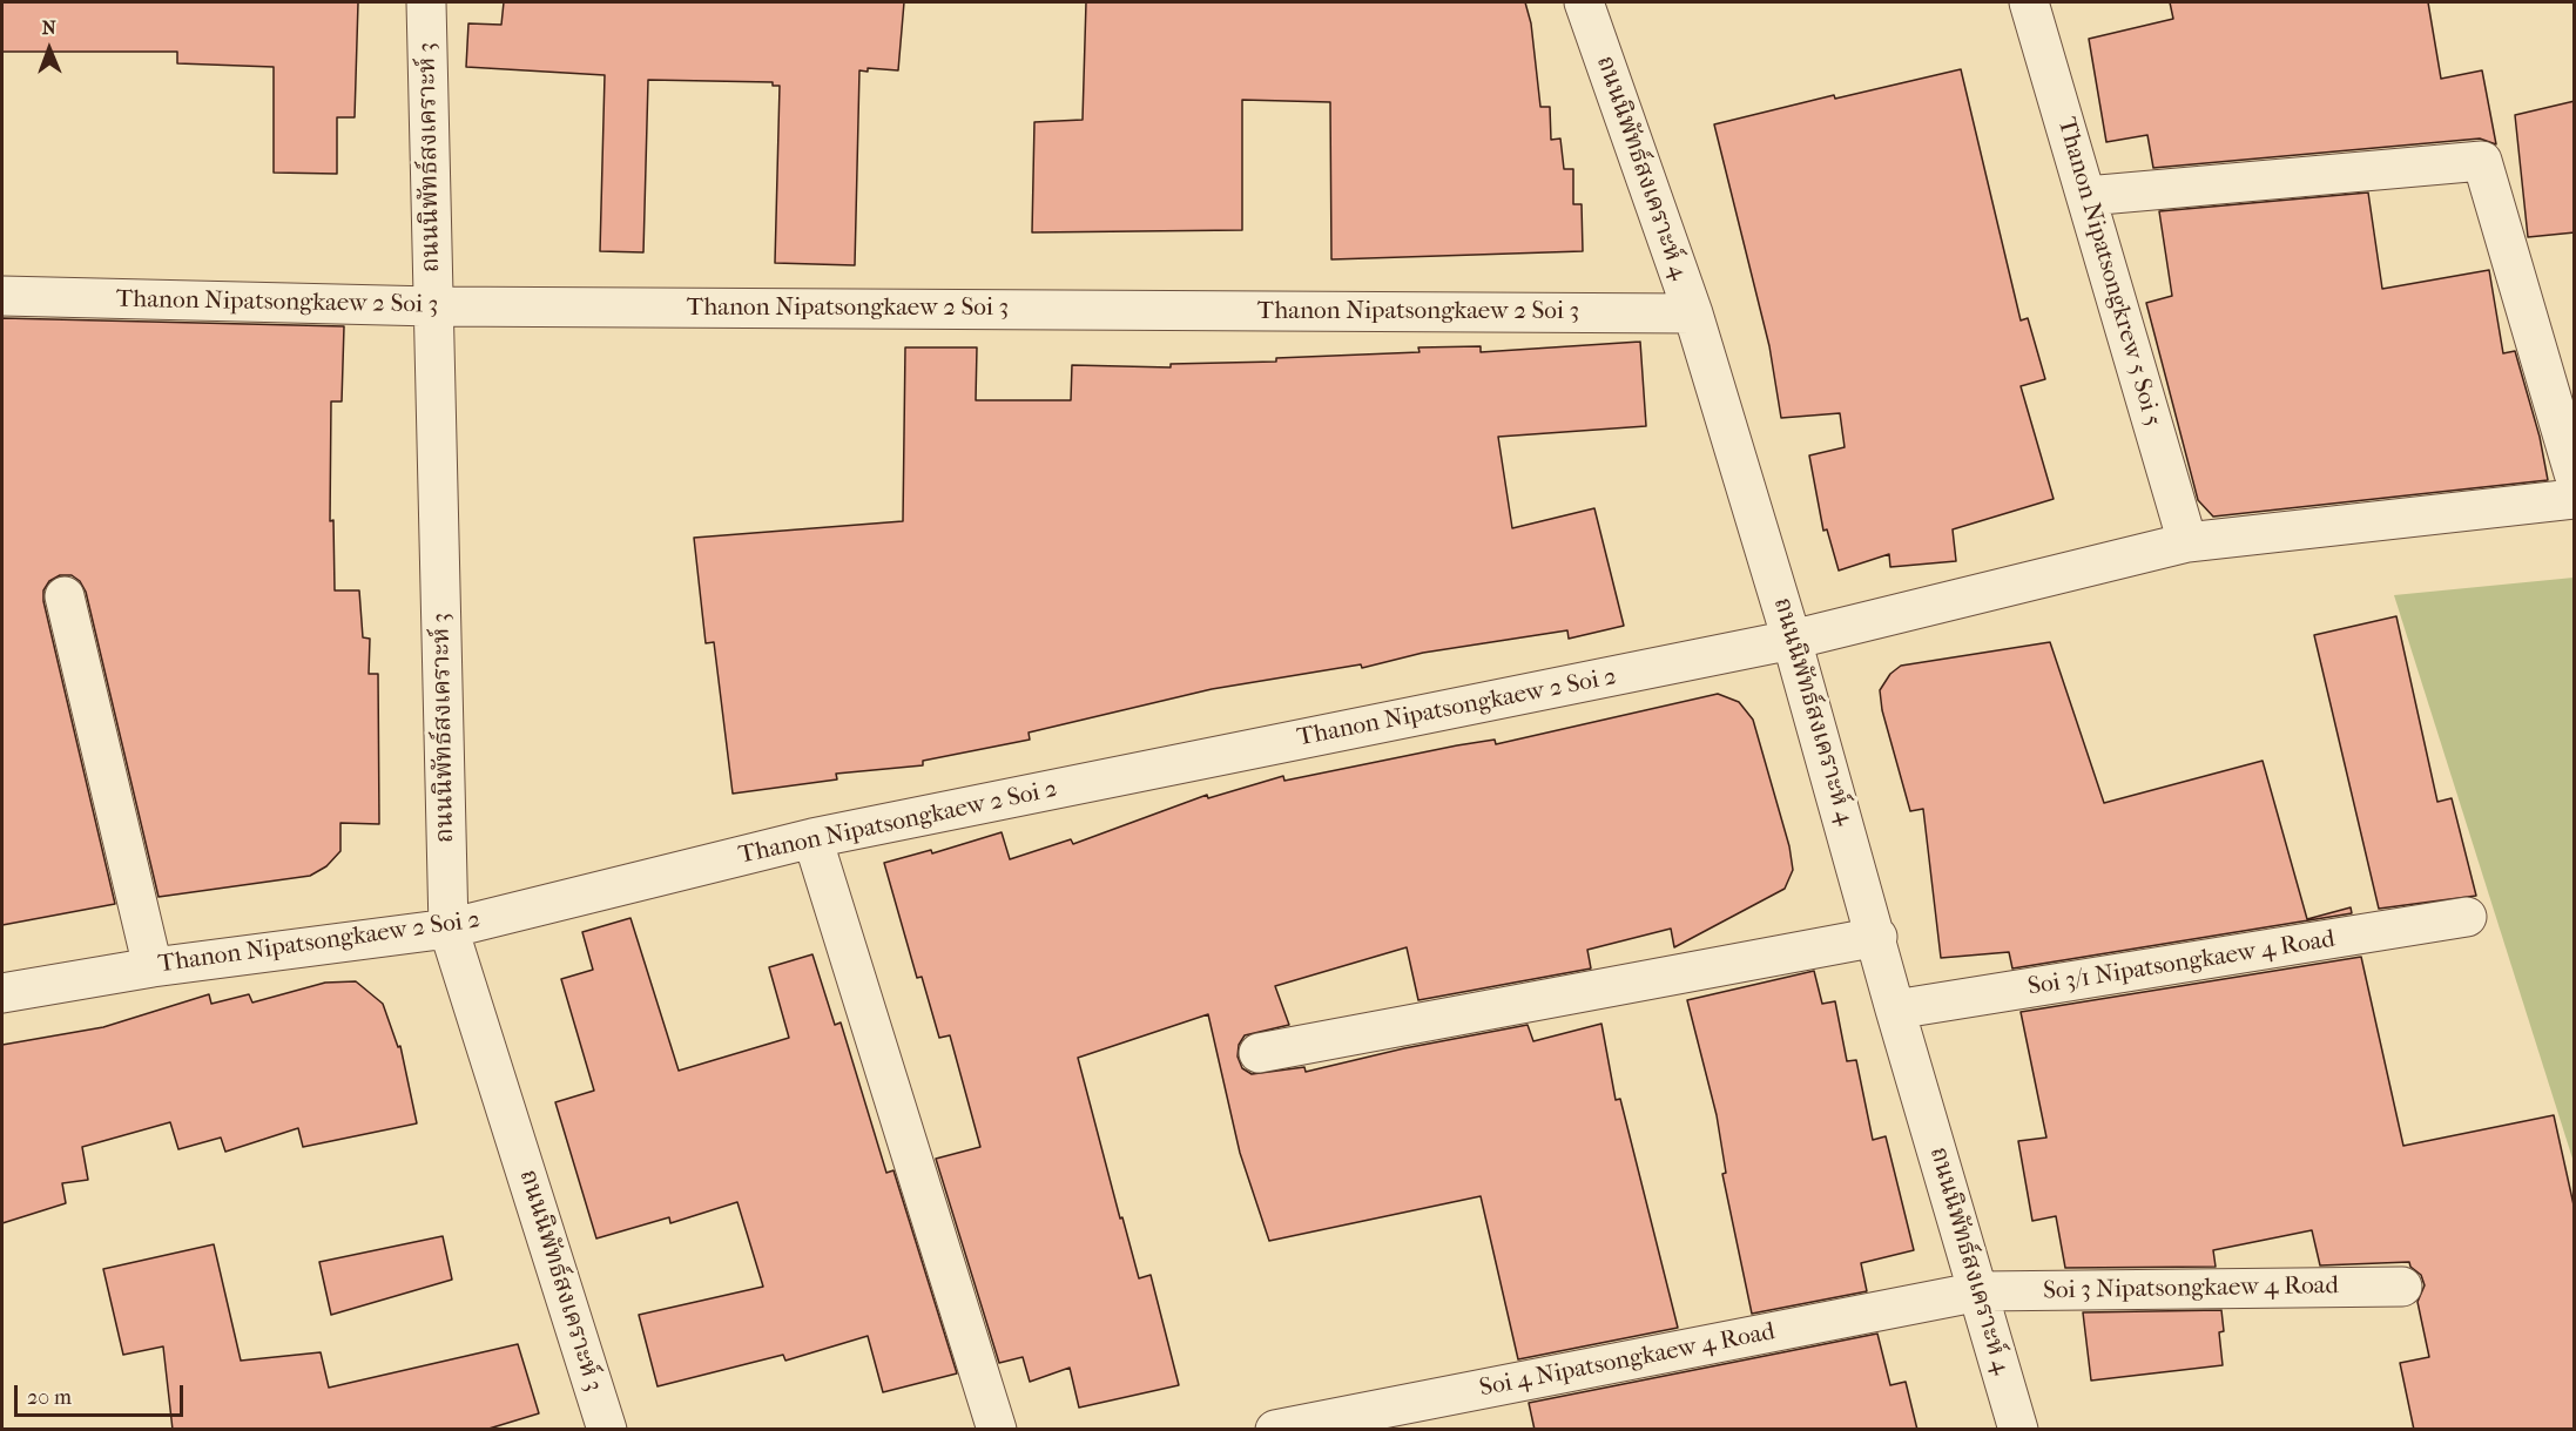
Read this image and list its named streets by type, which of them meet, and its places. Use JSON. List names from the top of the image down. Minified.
{"streets":{"street":["ถนนนิพัทธ์สงเคราะห์ 3","ถนนนิพัทธ์สงเคราะห์ 4","Thanon Nipatsongkrew 5 Soi 5","Thanon Nipatsongkaew 2 Soi 3","Thanon Nipatsongkaew 2 Soi 2","Soi 3/1 Nipatsongkaew 4 Road","Soi 3 Nipatsongkaew 4 Road","Soi 4 Nipatsongkaew 4 Road"]},"crossings":[["ถนนนิพัทธ์สงเคราะห์ 3","Thanon Nipatsongkaew 2 Soi 3"],["ถนนนิพัทธ์สงเคราะห์ 3","Thanon Nipatsongkaew 2 Soi 2"],["ถนนนิพัทธ์สงเคราะห์ 4","Thanon Nipatsongkaew 2 Soi 3"],["ถนนนิพัทธ์สงเคราะห์ 4","Thanon Nipatsongkaew 2 Soi 2"],["ถนนนิพัทธ์สงเคราะห์ 4","Soi 3/1 Nipatsongkaew 4 Road"],["ถนนนิพัทธ์สงเคราะห์ 4","Soi 3 Nipatsongkaew 4 Road"],["ถนนนิพัทธ์สงเคราะห์ 4","Soi 4 Nipatsongkaew 4 Road"],["Thanon Nipatsongkrew 5 Soi 5","Thanon Nipatsongkaew 2 Soi 2"],["Soi 3 Nipatsongkaew 4 Road","Soi 4 Nipatsongkaew 4 Road"]],"scale_bar":"20 m","north":"top"}
